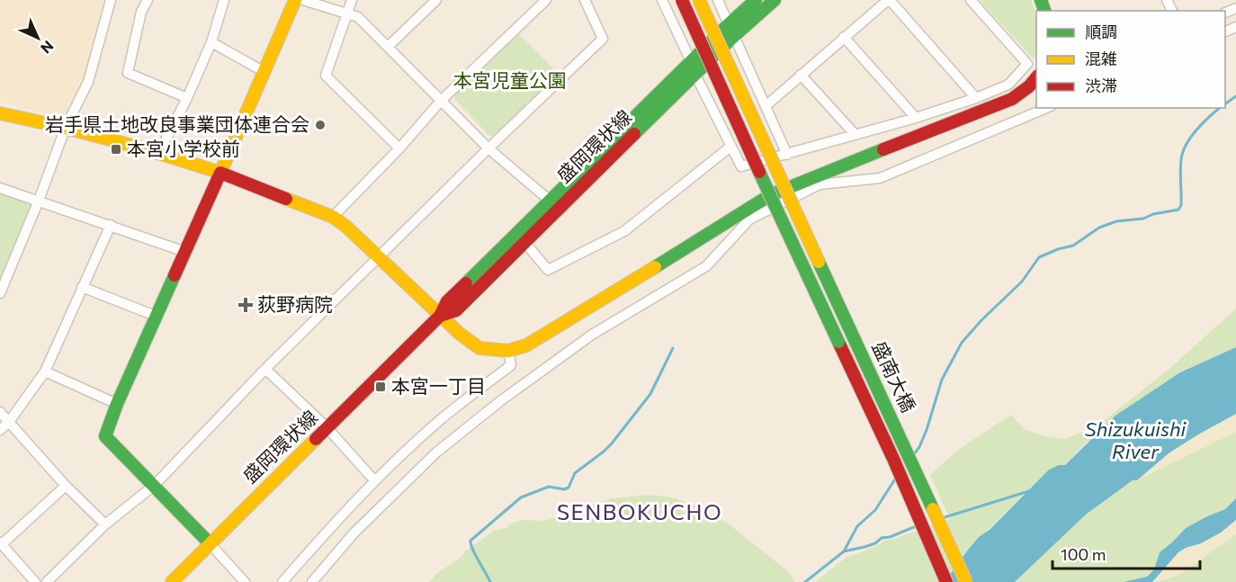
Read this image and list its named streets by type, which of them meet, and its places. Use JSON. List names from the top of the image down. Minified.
{"streets":{"street":["盛岡環状線","盛南大橋"]},"districts":["SENBOKUCHO"],"water":["Shizukuishi River"],"parks":["本宮児童公園"],"places":{"other":["岩手県土地改良事業団体連合会"],"transit":["本宮小学校前","本宮一丁目"],"health":["荻野病院"]},"legend":["順調","混雑","渋滞"],"scale_bar":"100 m","north":"bottom right"}
